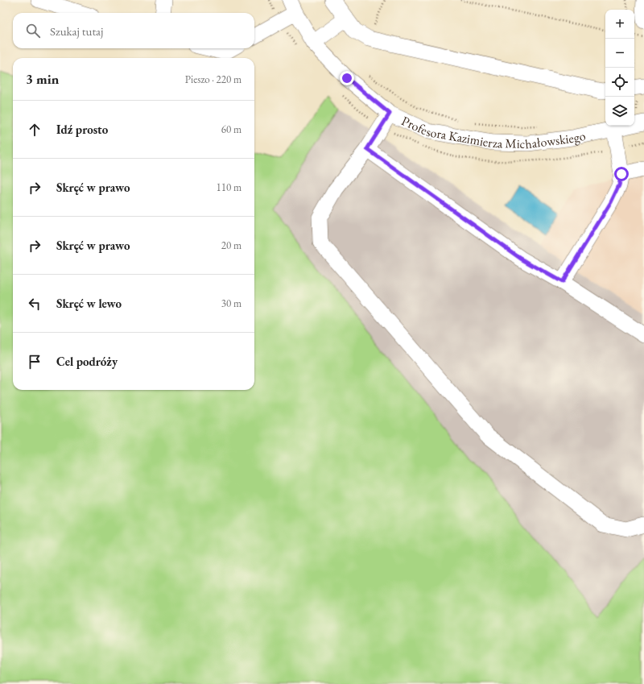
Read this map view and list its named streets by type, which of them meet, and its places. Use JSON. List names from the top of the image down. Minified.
{"streets":{"street":["Profesora Kazimierza Michałowskiego"]},"page":{"map_buttons":["+","−"],"search":"Szukaj tutaj","heading":["3 min","Pieszo · 220 m"],"list":[["Idź prosto","60 m"],["Skręć w prawo","110 m"],["Skręć w prawo","20 m"],["Skręć w lewo","30 m"],"Cel podróży"]}}
